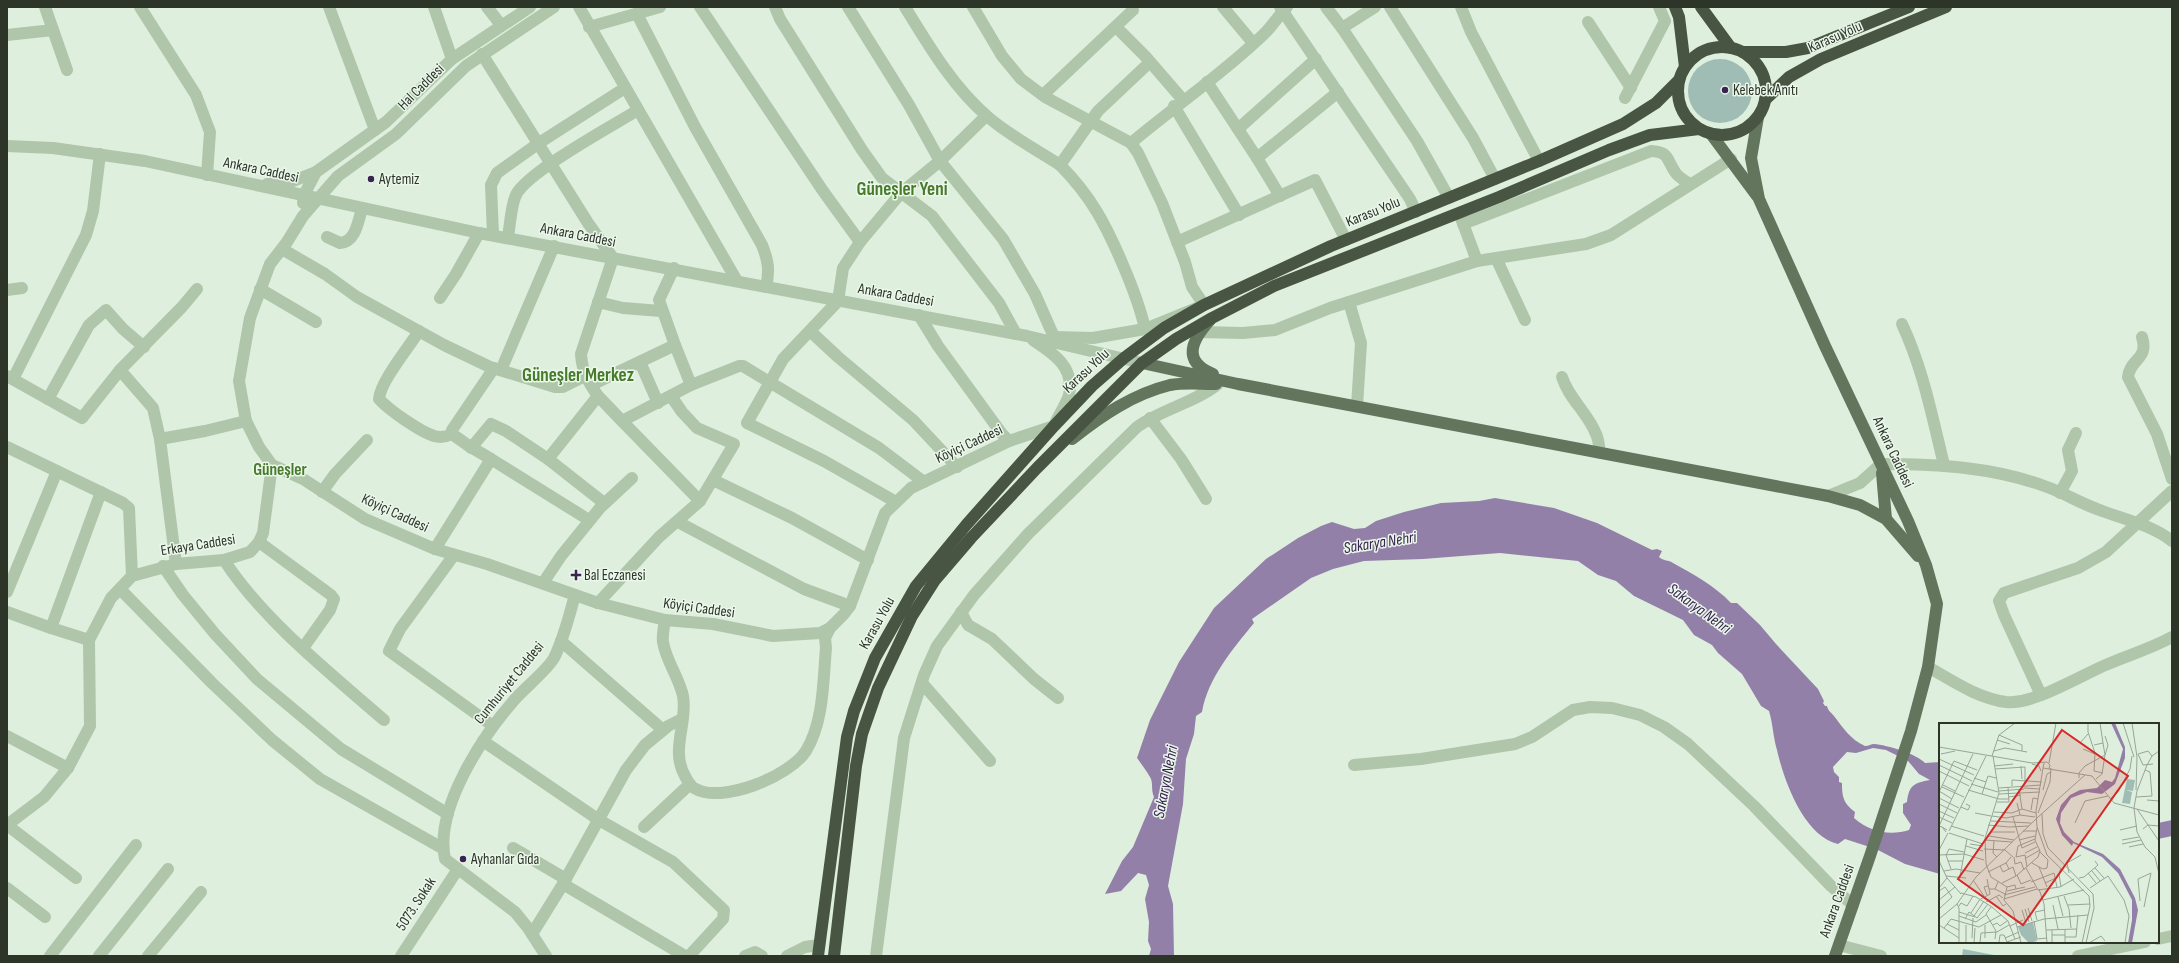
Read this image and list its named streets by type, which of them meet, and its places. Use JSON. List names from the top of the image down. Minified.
{"streets":{"highway":["Karasu Yolu"],"main road":["Ankara Caddesi"],"street":["Hal Caddesi","Köyiçi Caddesi","Erkaya Caddesi","Cumhuriyet Caddesi","5073. Sokak"]},"crossings":[["Karasu Yolu","Ankara Caddesi"],["Karasu Yolu","Köyiçi Caddesi"],["Hal Caddesi","Ankara Caddesi"],["Köyiçi Caddesi","Cumhuriyet Caddesi"]],"districts":["Güneşler Yeni","Güneşler Merkez","Güneşler"],"water":["Sakarya Nehri"],"places":{"other":["Kelebek Anıtı","Aytemiz","Ayhanlar Gıda"],"health":["Bal Eczanesi"]}}
